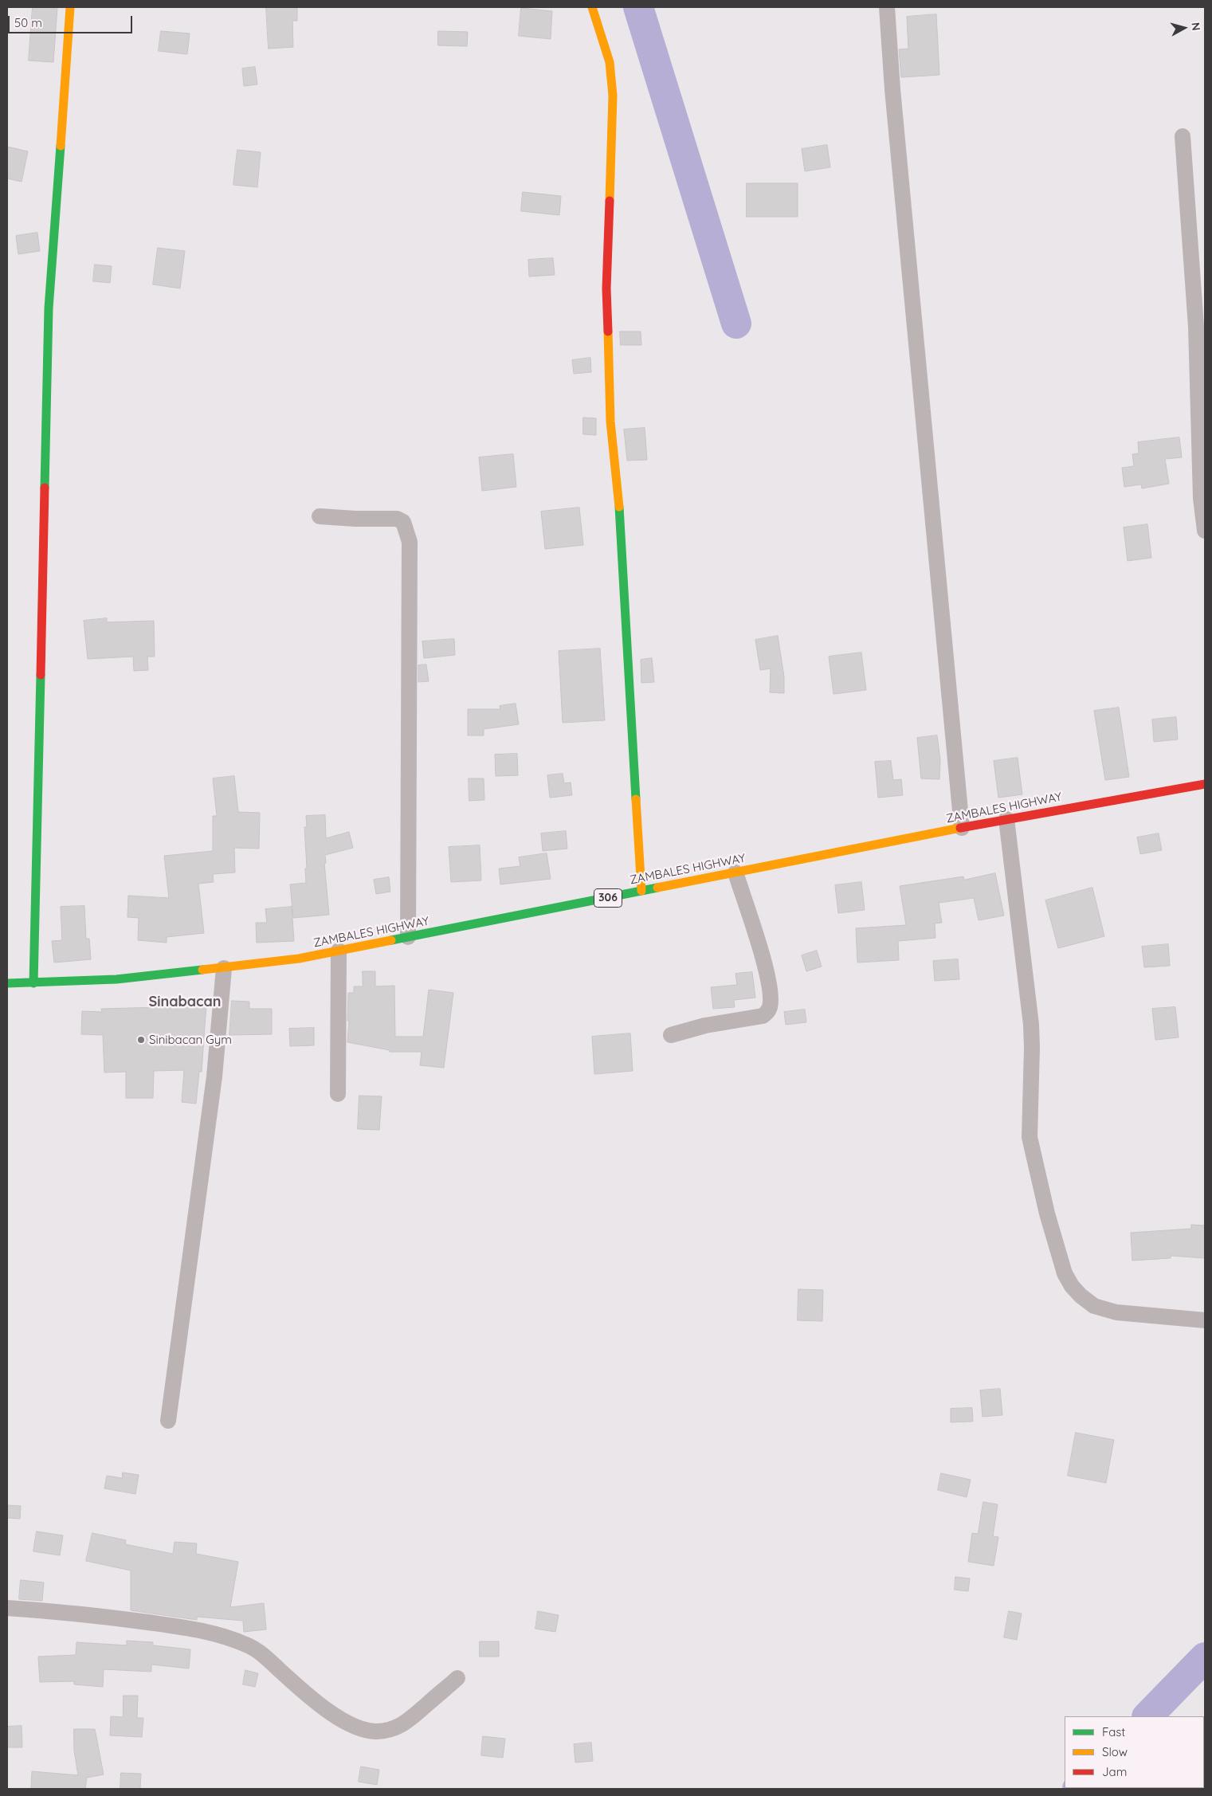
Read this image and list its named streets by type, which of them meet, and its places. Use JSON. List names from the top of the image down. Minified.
{"streets":{"street":["ZAMBALES HIGHWAY","306"]},"districts":["Sinabacan"],"places":["Sinibacan Gym"],"legend":["Fast","Slow","Jam"],"scale_bar":"50 m","north":"right"}
